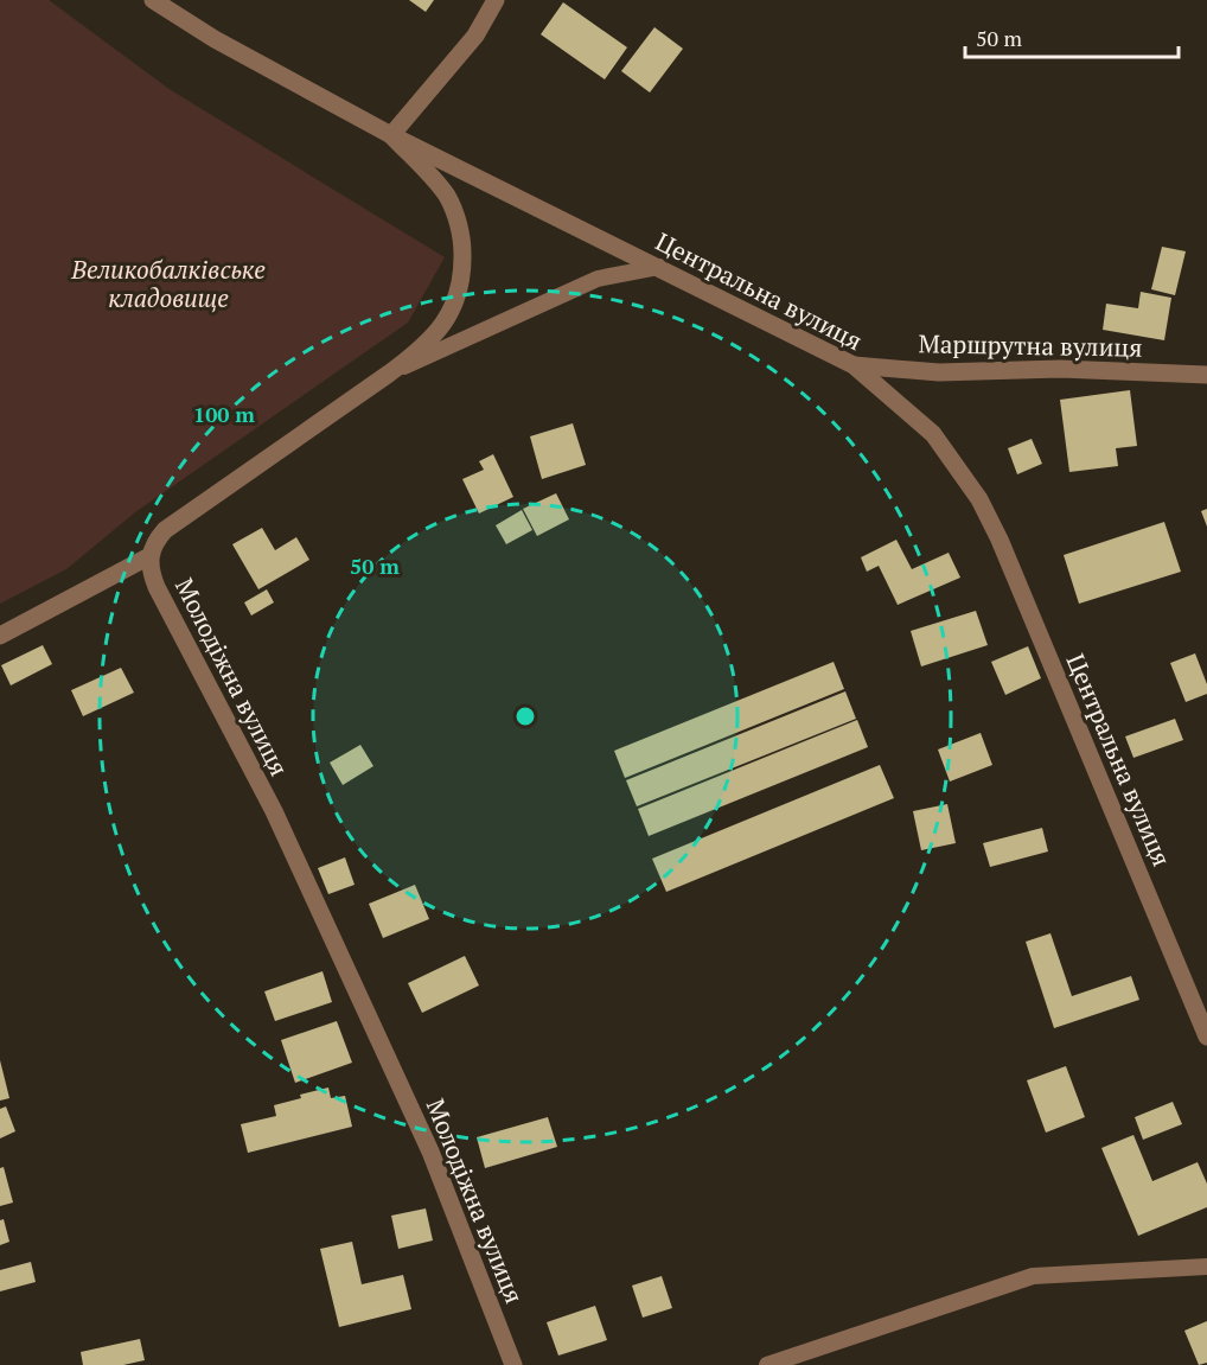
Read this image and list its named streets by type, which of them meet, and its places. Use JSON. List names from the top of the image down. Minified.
{"streets":{"street":["Центральна вулиця","Маршрутна вулиця","Молодіжна вулиця"]},"crossings":[["Центральна вулиця","Маршрутна вулиця"],["Центральна вулиця","Молодіжна вулиця"]],"parks":["Великобалківське кладовище"],"scale_bar":"50 m","rings":["100 m","50 m"]}
